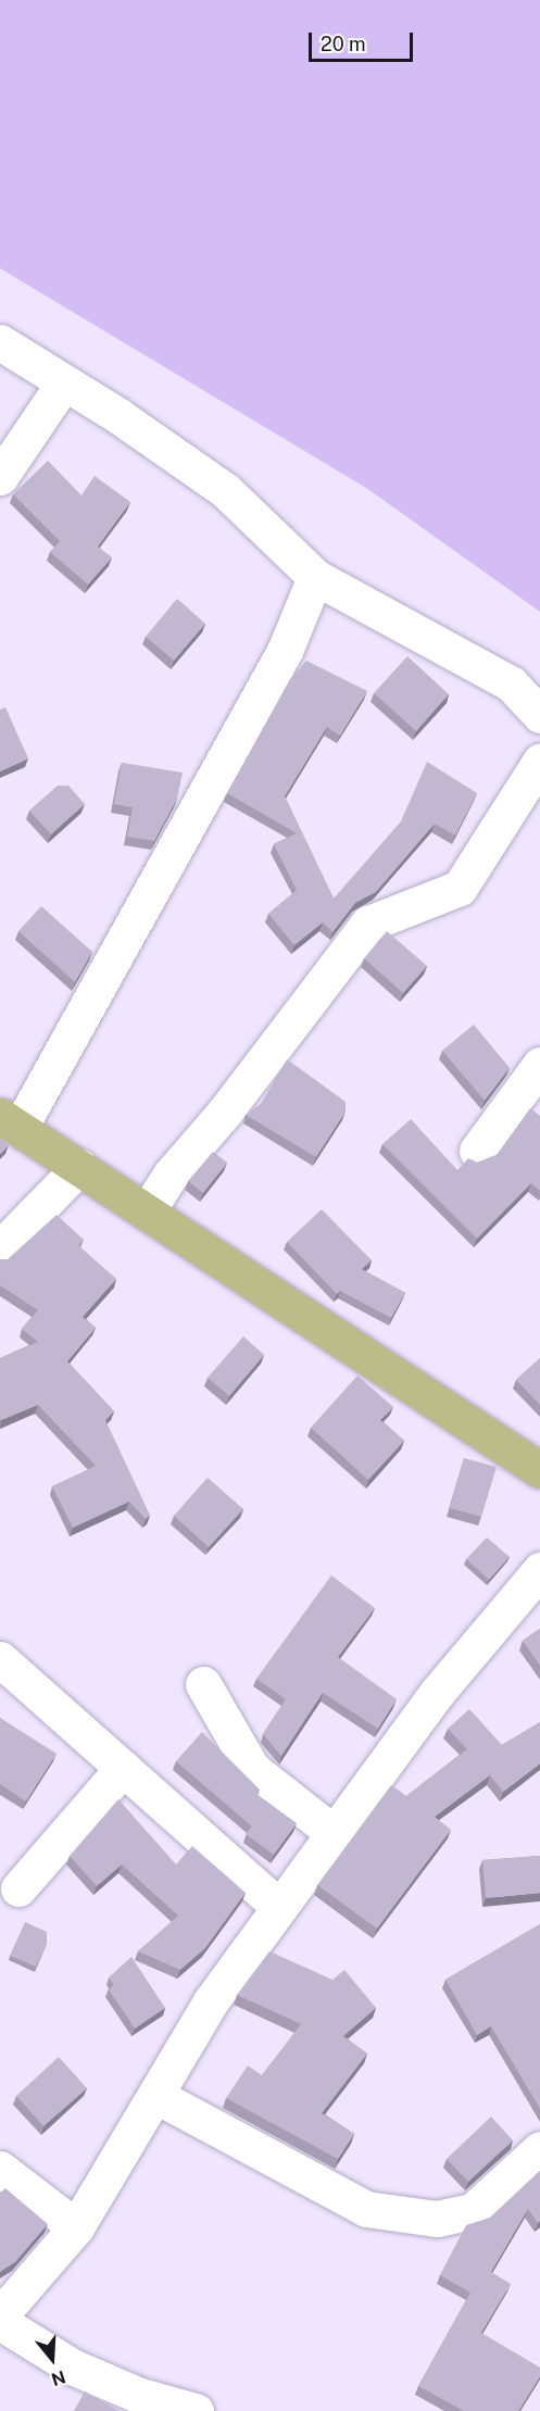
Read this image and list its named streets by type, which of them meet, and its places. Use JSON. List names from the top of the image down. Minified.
{"scale_bar":"20 m","north":"bottom"}
